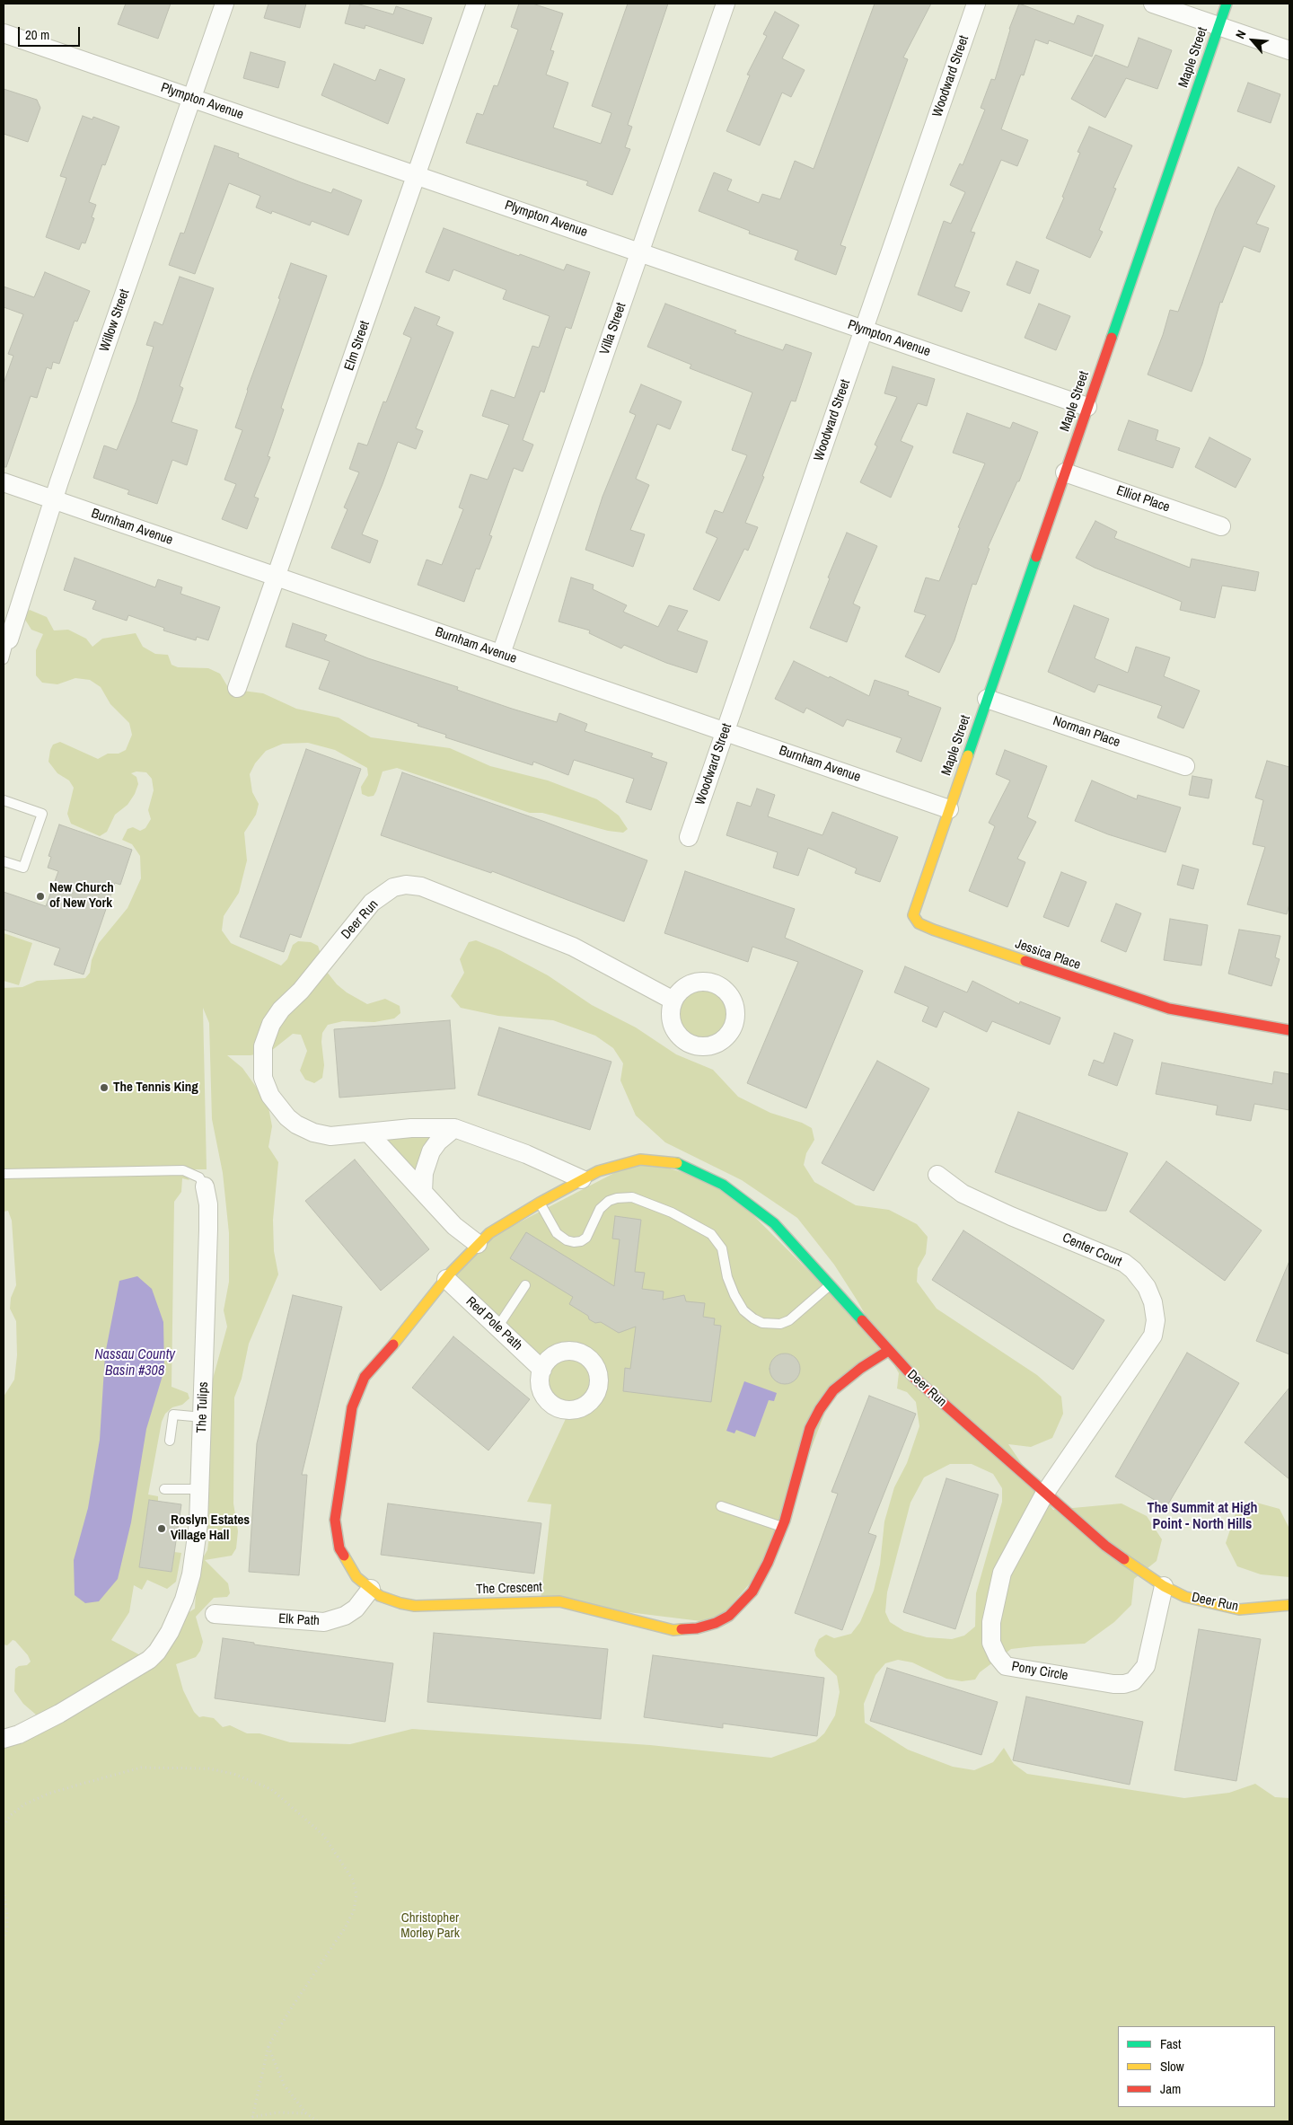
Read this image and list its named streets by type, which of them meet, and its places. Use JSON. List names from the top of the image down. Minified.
{"streets":{"street":["Maple Street","Woodward Street","Plympton Avenue","Willow Street","Villa Street","Elm Street","Elliot Place","Burnham Avenue","Norman Place","Deer Run","Jessica Place","Center Court","Red Pole Path","The Tulips","The Crescent","Elk Path","Pony Circle"]},"crossings":[["Maple Street","Plympton Avenue"],["Maple Street","Elliot Place"],["Maple Street","Burnham Avenue"],["Maple Street","Norman Place"],["Maple Street","Jessica Place"],["Woodward Street","Plympton Avenue"],["Woodward Street","Burnham Avenue"],["Plympton Avenue","Willow Street"],["Plympton Avenue","Villa Street"],["Plympton Avenue","Elm Street"],["Willow Street","Burnham Avenue"],["Villa Street","Burnham Avenue"],["Elm Street","Burnham Avenue"],["Burnham Avenue","Jessica Place"],["Deer Run","Center Court"],["Deer Run","The Crescent"],["Deer Run","Pony Circle"],["Center Court","Pony Circle"],["Red Pole Path","The Crescent"],["The Crescent","Elk Path"]],"districts":["The Summit at High Point - North Hills"],"water":["Nassau County Basin #308"],"parks":["Christopher Morley Park"],"places":["New Church of New York","The Tennis King","Roslyn Estates Village Hall"],"legend":["Fast","Slow","Jam"],"scale_bar":"20 m","north":"top left"}
